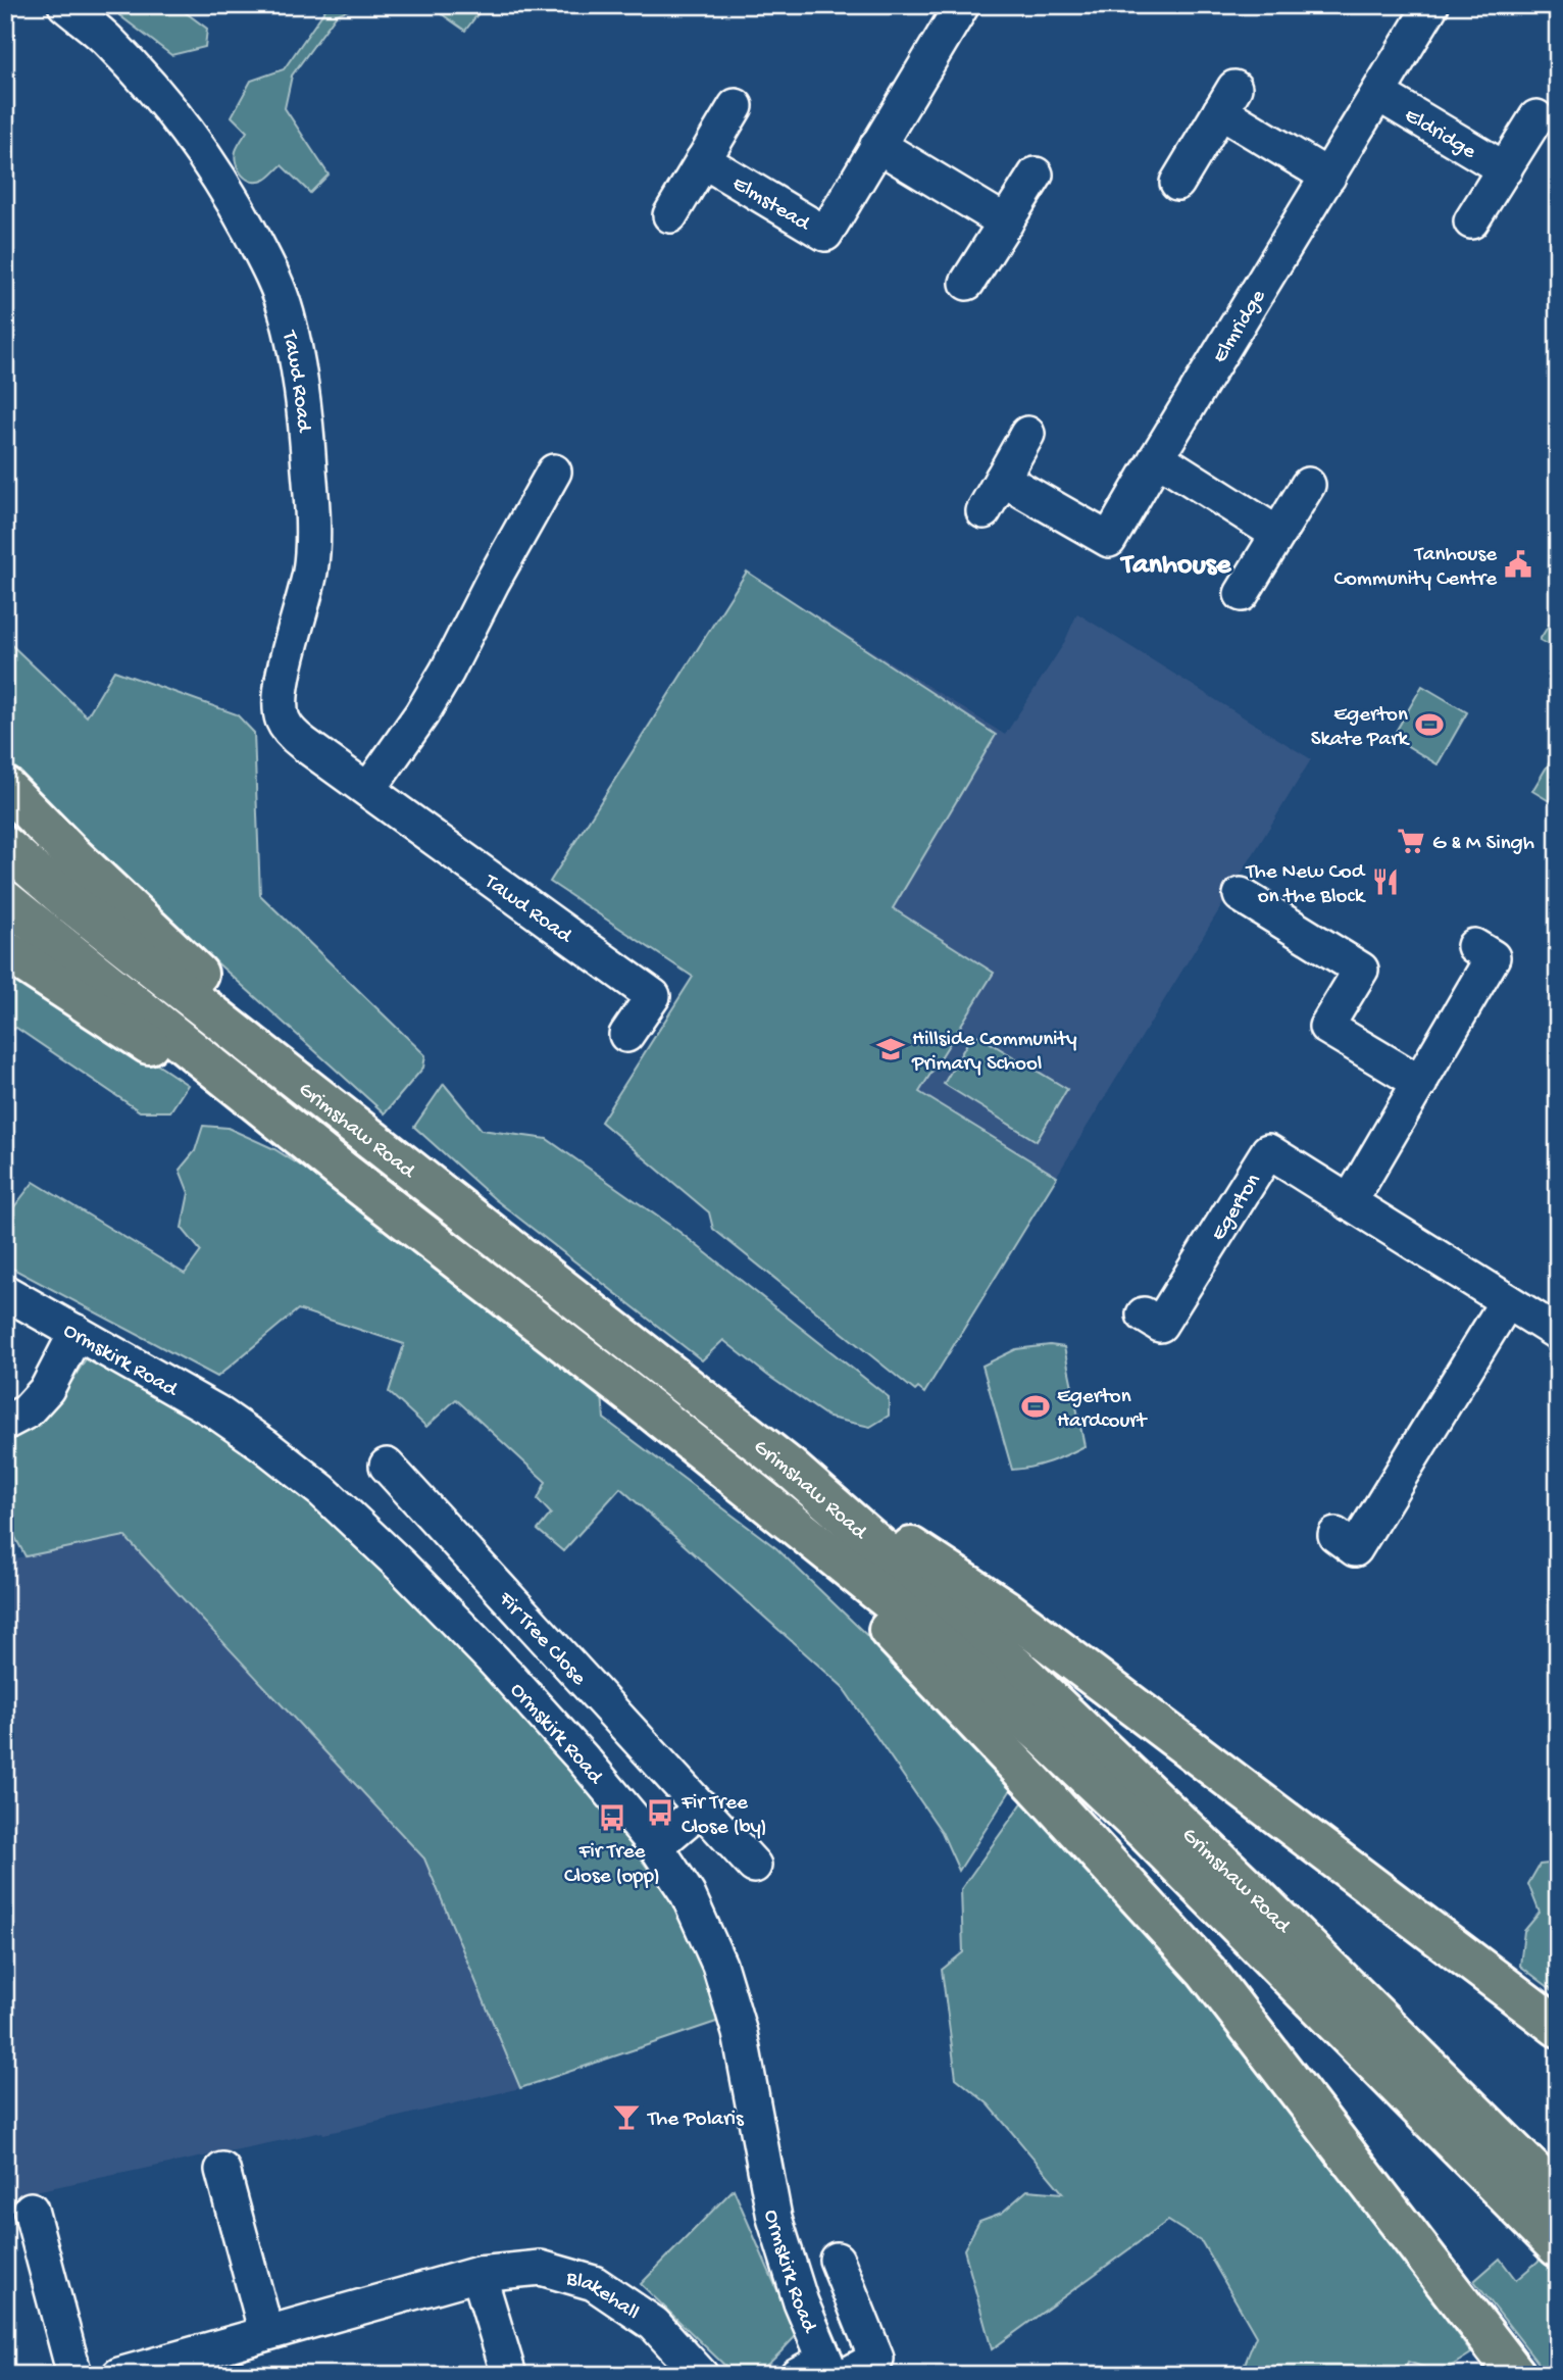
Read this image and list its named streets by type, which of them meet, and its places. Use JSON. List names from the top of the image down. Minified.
{"streets":{"main road":["Grimshaw Road"],"street":["Eldridge","Elmstead","Elmridge","Tawd Road","Egerton","Ormskirk Road","Fir Tree Close","Blakehall"]},"crossings":[["Eldridge","Elmridge"]],"districts":["Tanhouse"],"places":{"public building":["Tanhouse Community Centre"],"sports":["Egerton Skate Park","Egerton Hardcourt"],"supermarket":["G & M Singh"],"restaurant":["The New Cod on the Block"],"school or university":["Hillside Community Primary School"],"bus stop":["Fir Tree Close (by)","Fir Tree Close (opp)"],"bar":["The Polaris"]}}
